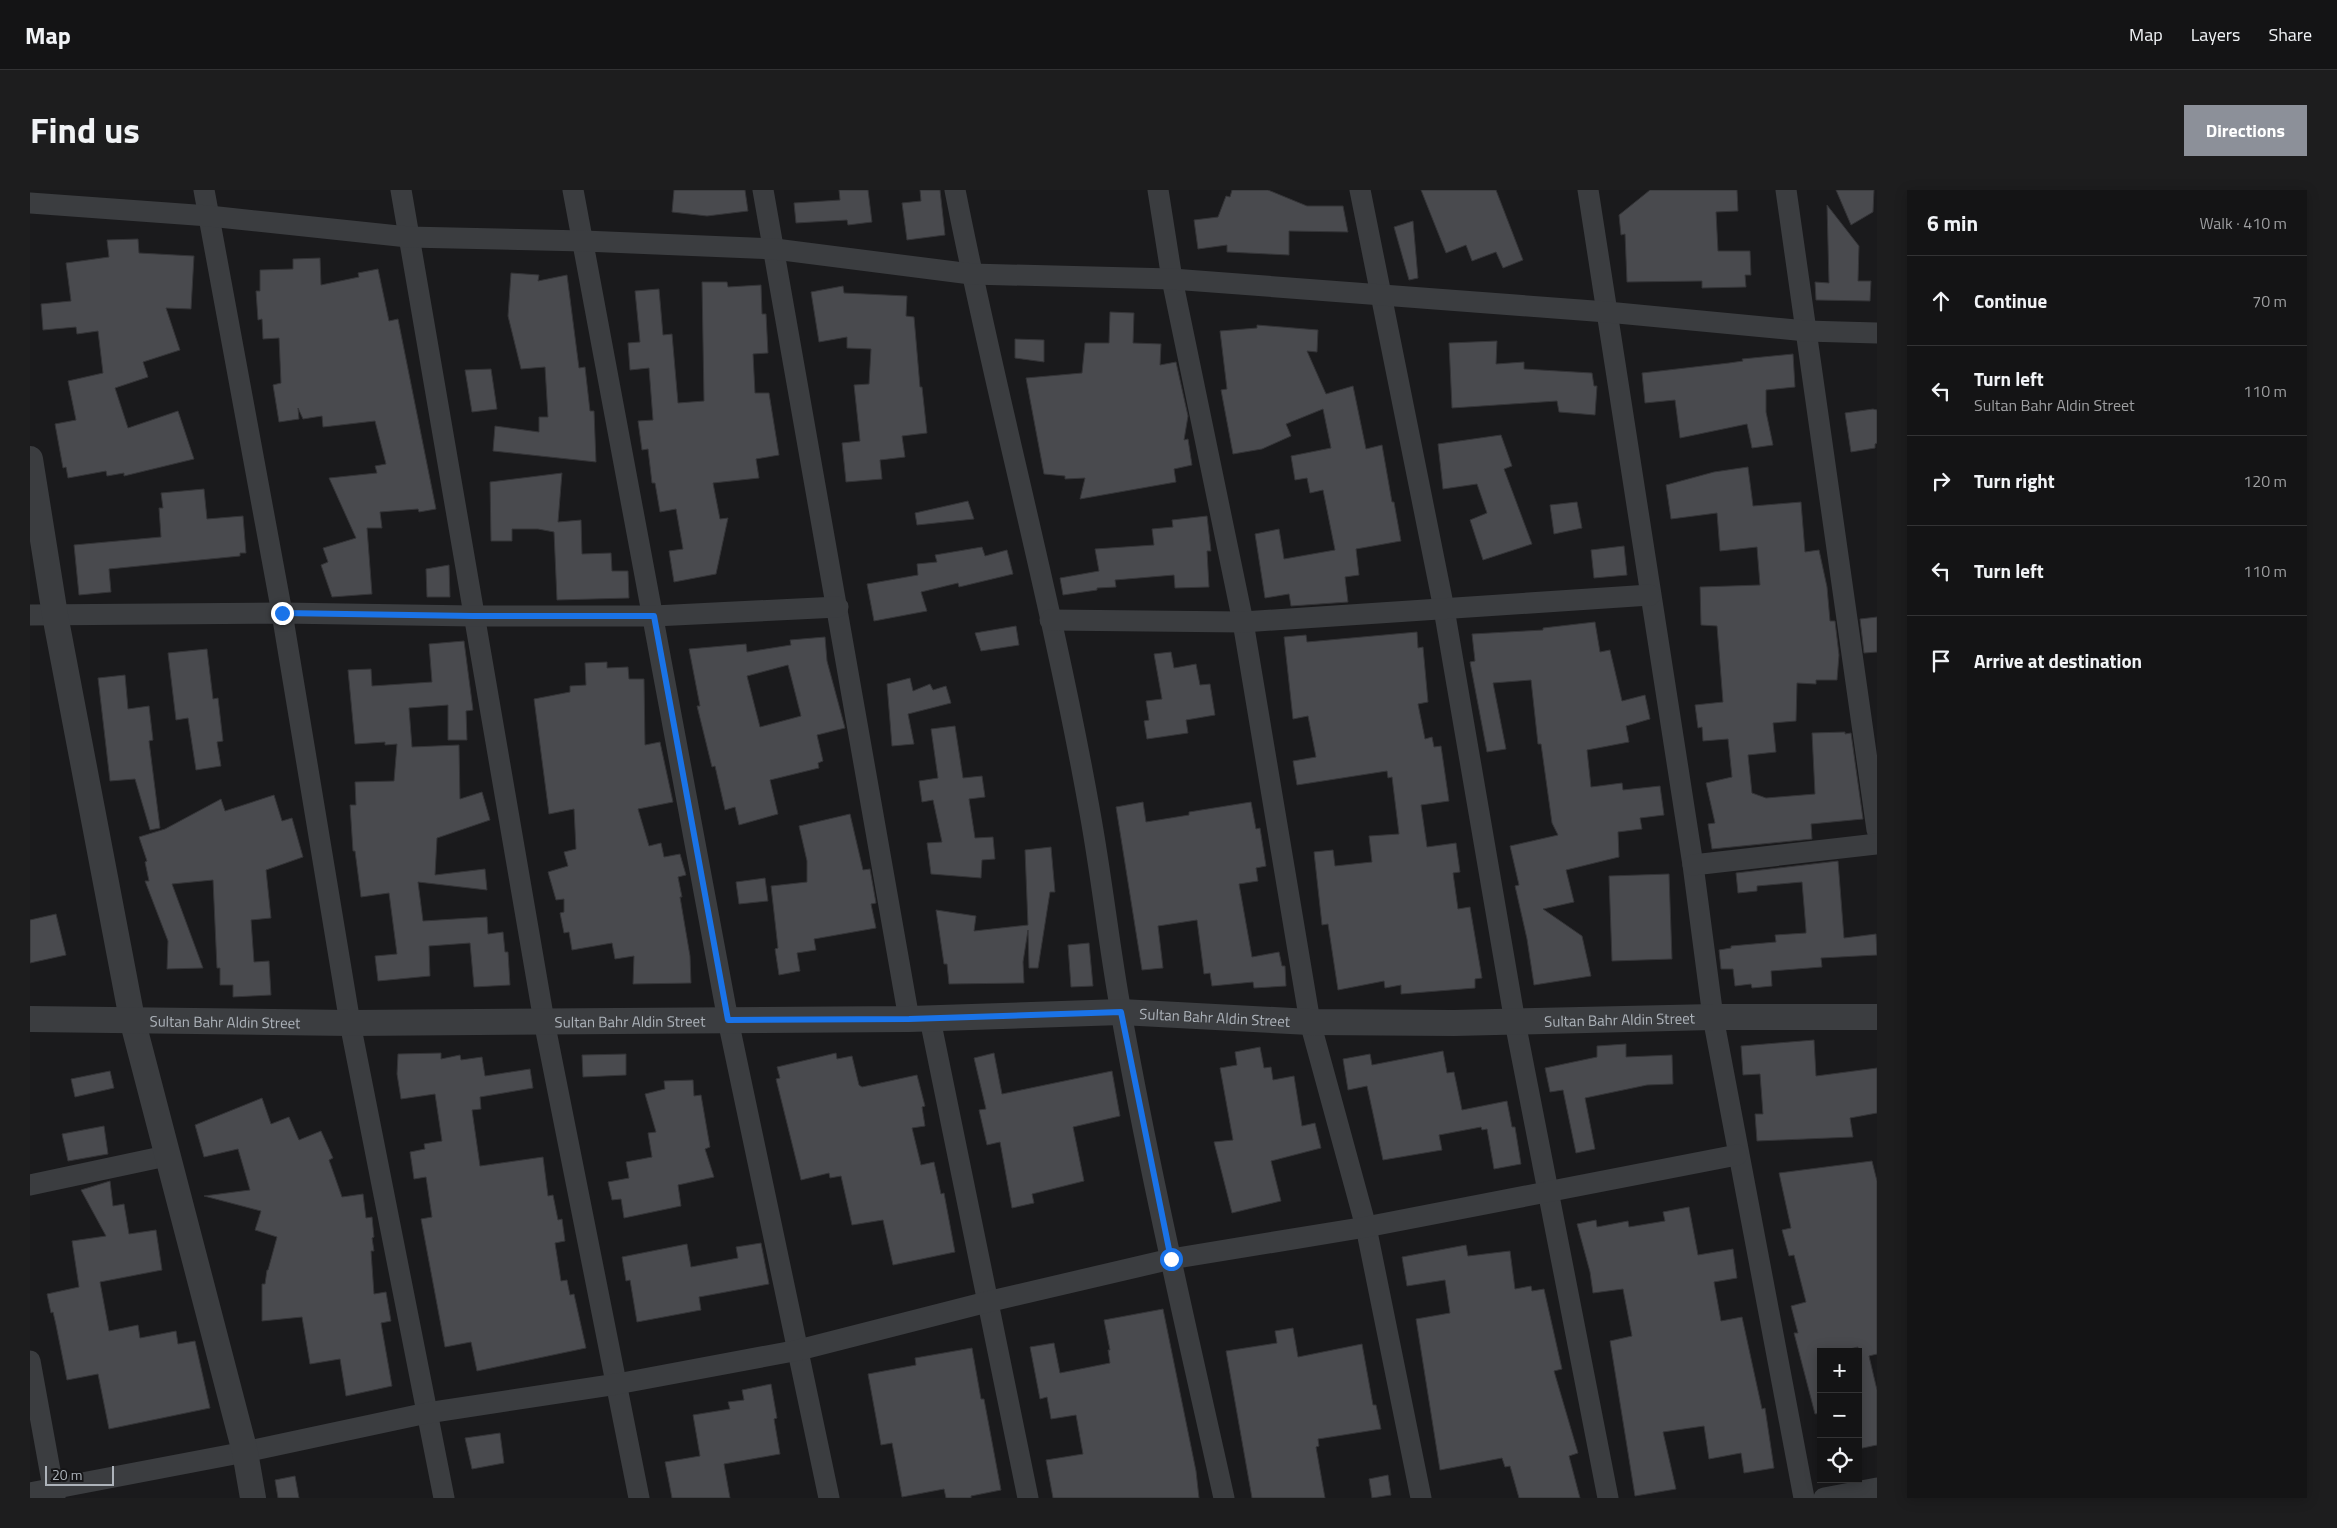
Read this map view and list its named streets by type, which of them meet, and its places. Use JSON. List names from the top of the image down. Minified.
{"streets":{"street":["Sultan Bahr Aldin Street"]},"scale_bar":"20 m","page":{"header":"Map","nav":["Map","Layers","Share"],"title":"Find us","buttons":"Directions","heading":["6 min","Walk · 410 m"],"list":[["Continue","70 m"],["Turn left","Sultan Bahr Aldin Street","110 m"],["Turn right","120 m"],["Turn left","110 m"],"Arrive at destination"],"map_buttons":["+","−"],"scale":"20 m"}}
